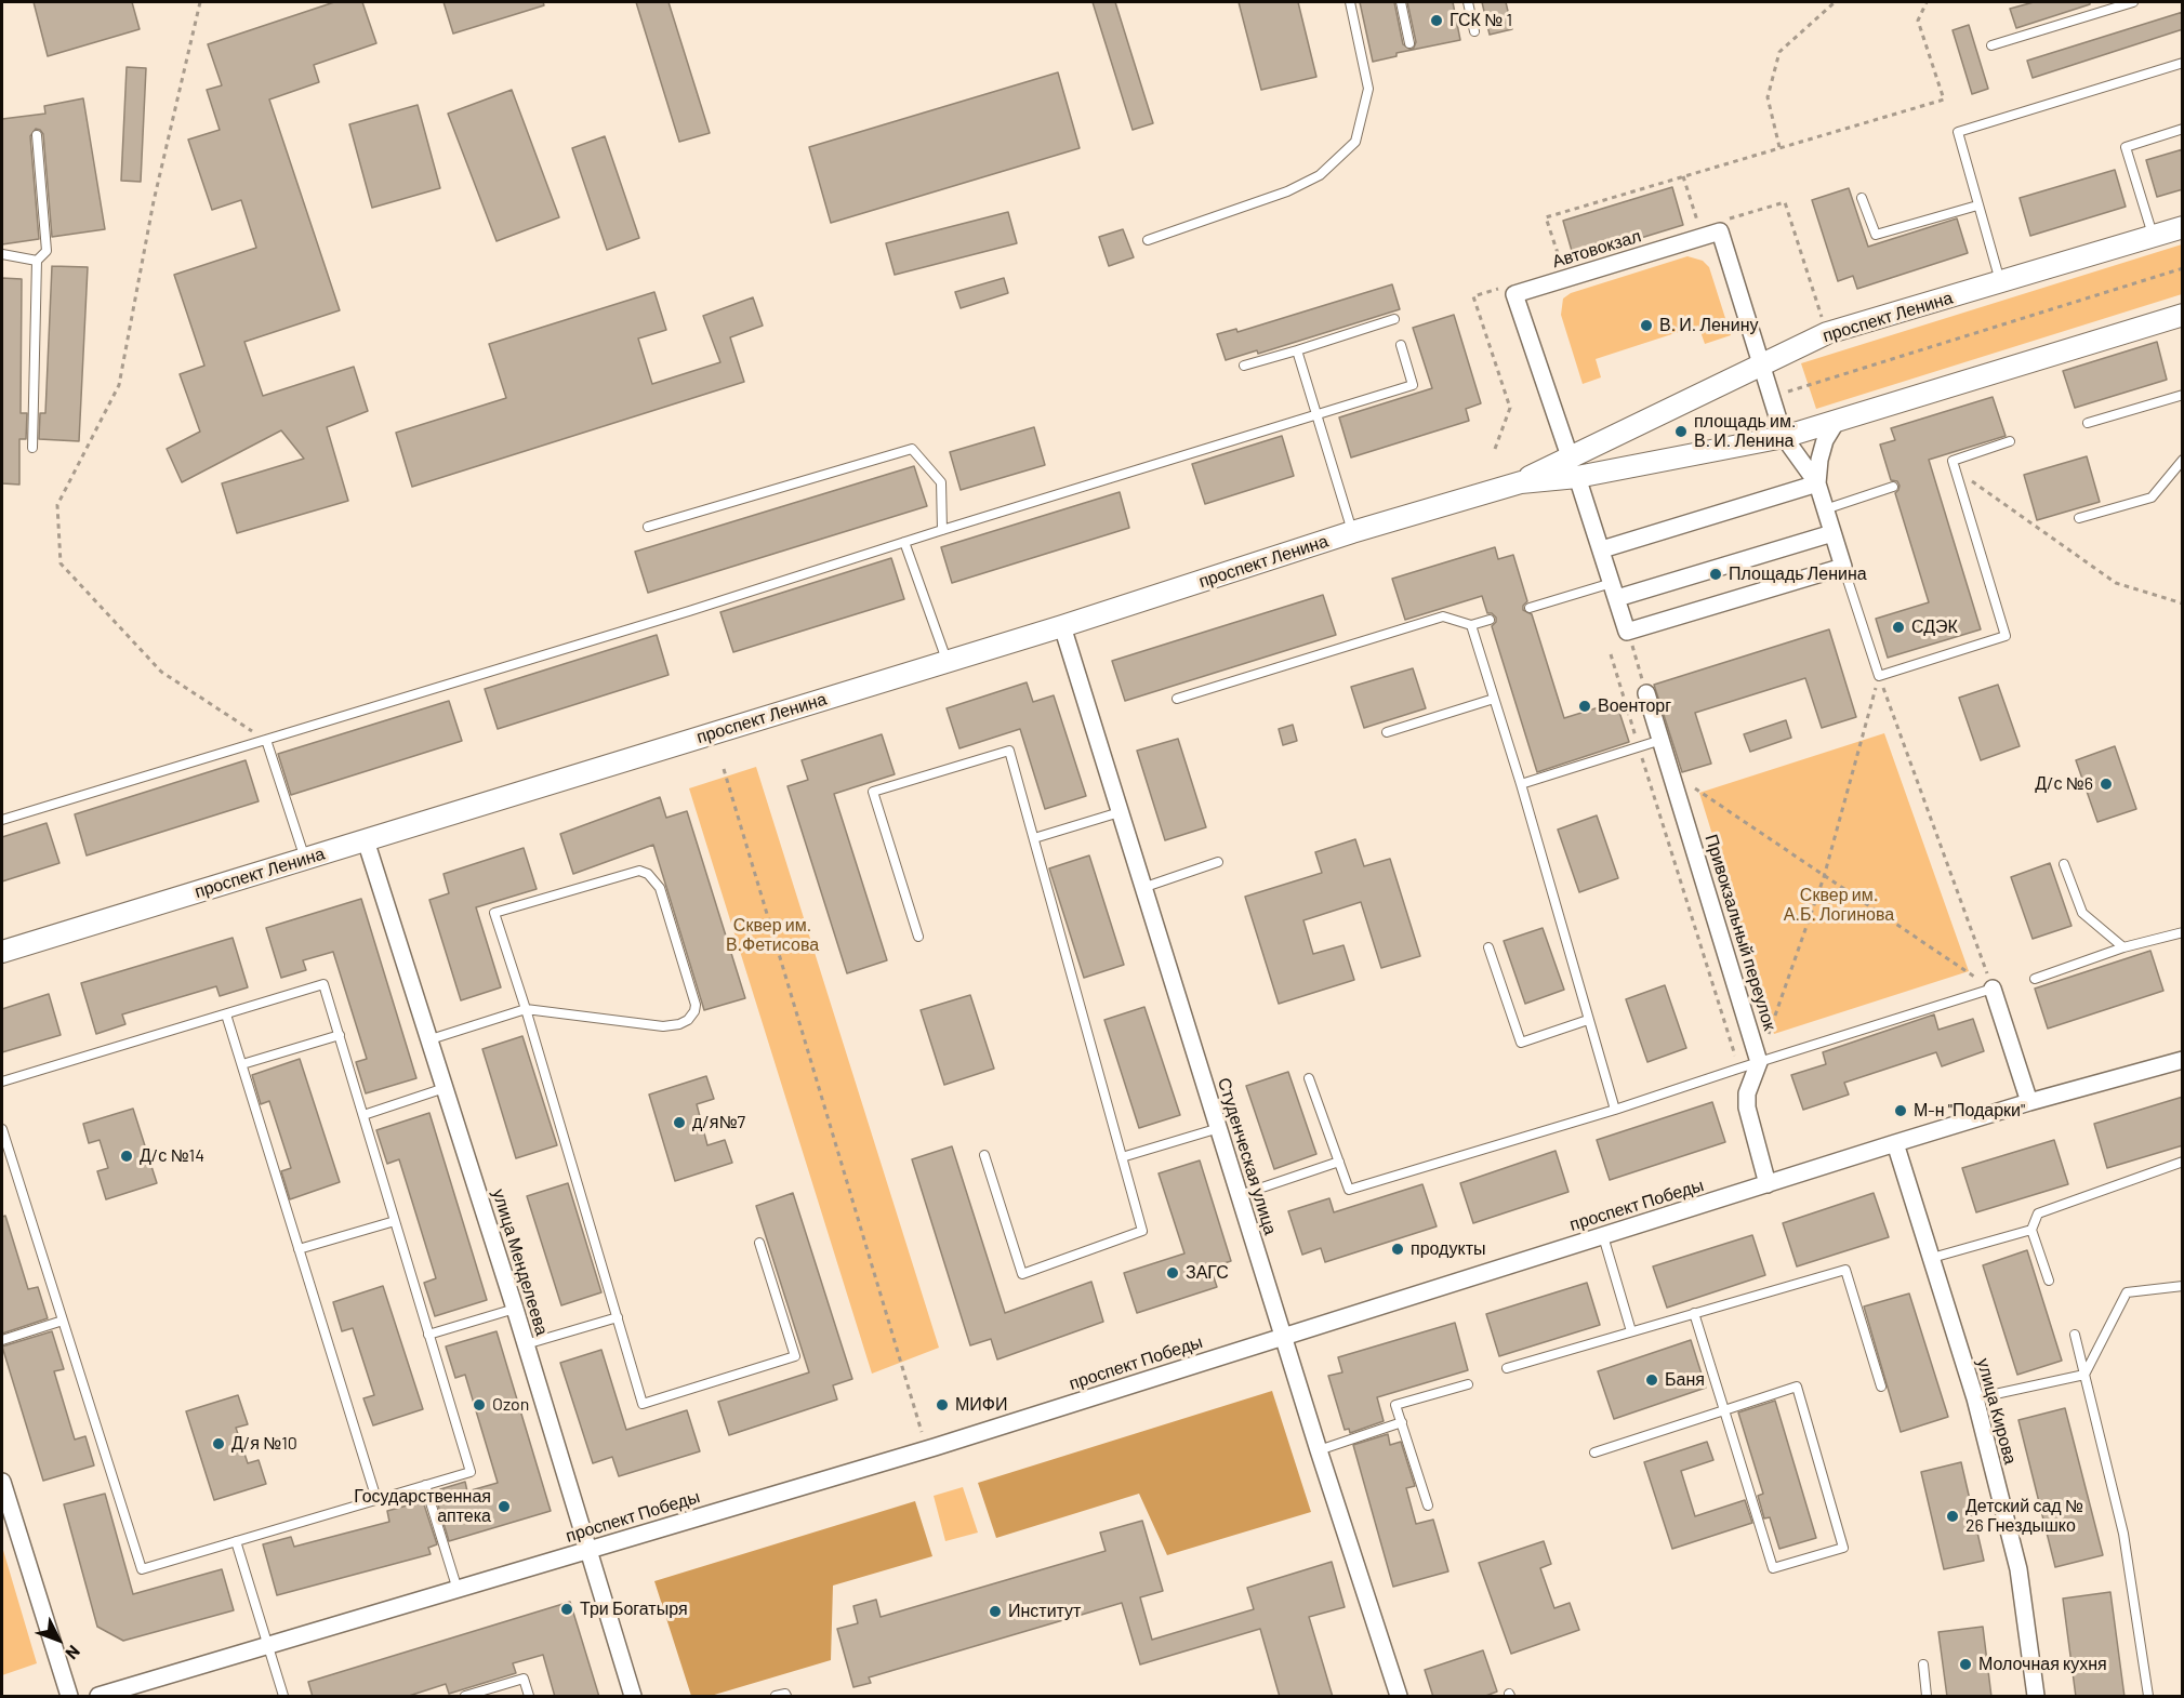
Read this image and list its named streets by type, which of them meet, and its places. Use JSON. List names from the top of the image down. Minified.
{"streets":{"street":["Автовокзал","проспект Ленина","Привокзальный переулок","Студенческая улица","проспект Победы","улица Менделеева","улица Кирова"]},"crossings":[["Автовокзал","проспект Ленина"],["проспект Ленина","Студенческая улица"],["проспект Ленина","улица Менделеева"],["Студенческая улица","проспект Победы"],["проспект Победы","улица Менделеева"],["проспект Победы","улица Кирова"]],"parks":["Сквер им. А.Б. Логинова","Сквер им. В.Фетисова"],"places":["ГСК № 1","В. И. Ленину","площадь им. В. И. Ленина","Площадь Ленина","СДЭК","Военторг","Д/с №6","М-н \"Подарки\"","д/я№7","Д/с №14","продукты","ЗАГС","Баня","Ozon","МИФИ","Д/я №10","Государственная аптека","Детский сад № 26 Гнездышко","Три Богатыря","Институт","Молочная кухня"],"north":"bottom right"}
